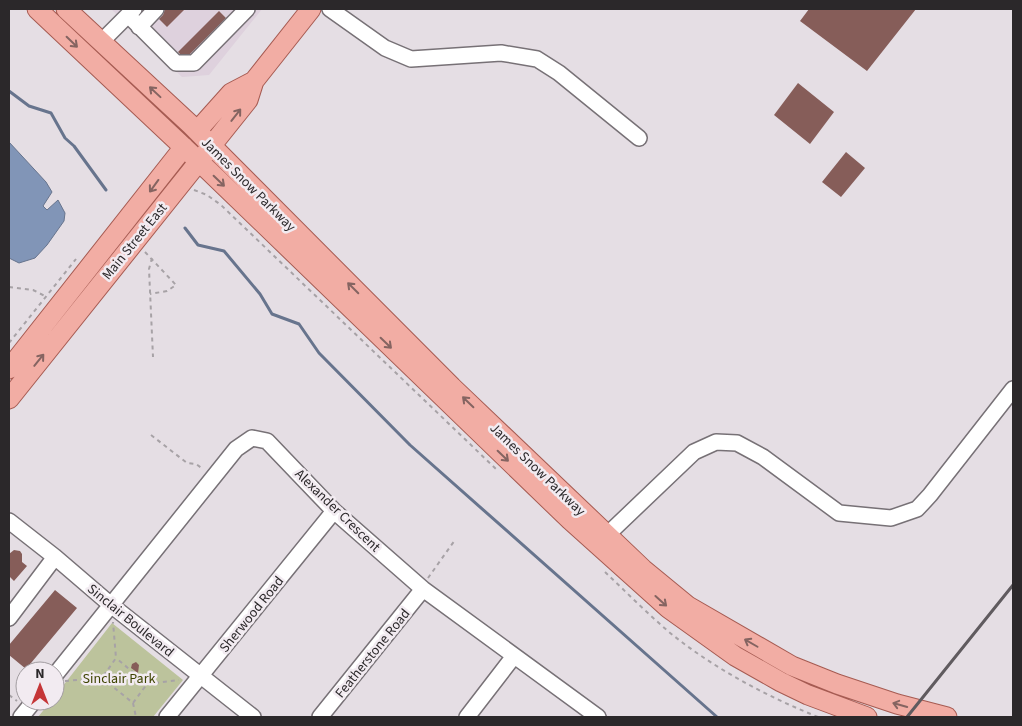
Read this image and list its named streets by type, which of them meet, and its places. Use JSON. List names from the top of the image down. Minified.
{"streets":{"main road":["James Snow Parkway","Main Street East"],"street":["Alexander Crescent","Sherwood Road","Sinclair Boulevard","Featherstone Road"]},"crossings":[["James Snow Parkway","Main Street East"],["Alexander Crescent","Sherwood Road"],["Alexander Crescent","Sinclair Boulevard"],["Alexander Crescent","Featherstone Road"],["Sherwood Road","Sinclair Boulevard"]],"parks":["Sinclair Park"],"north":"top"}
